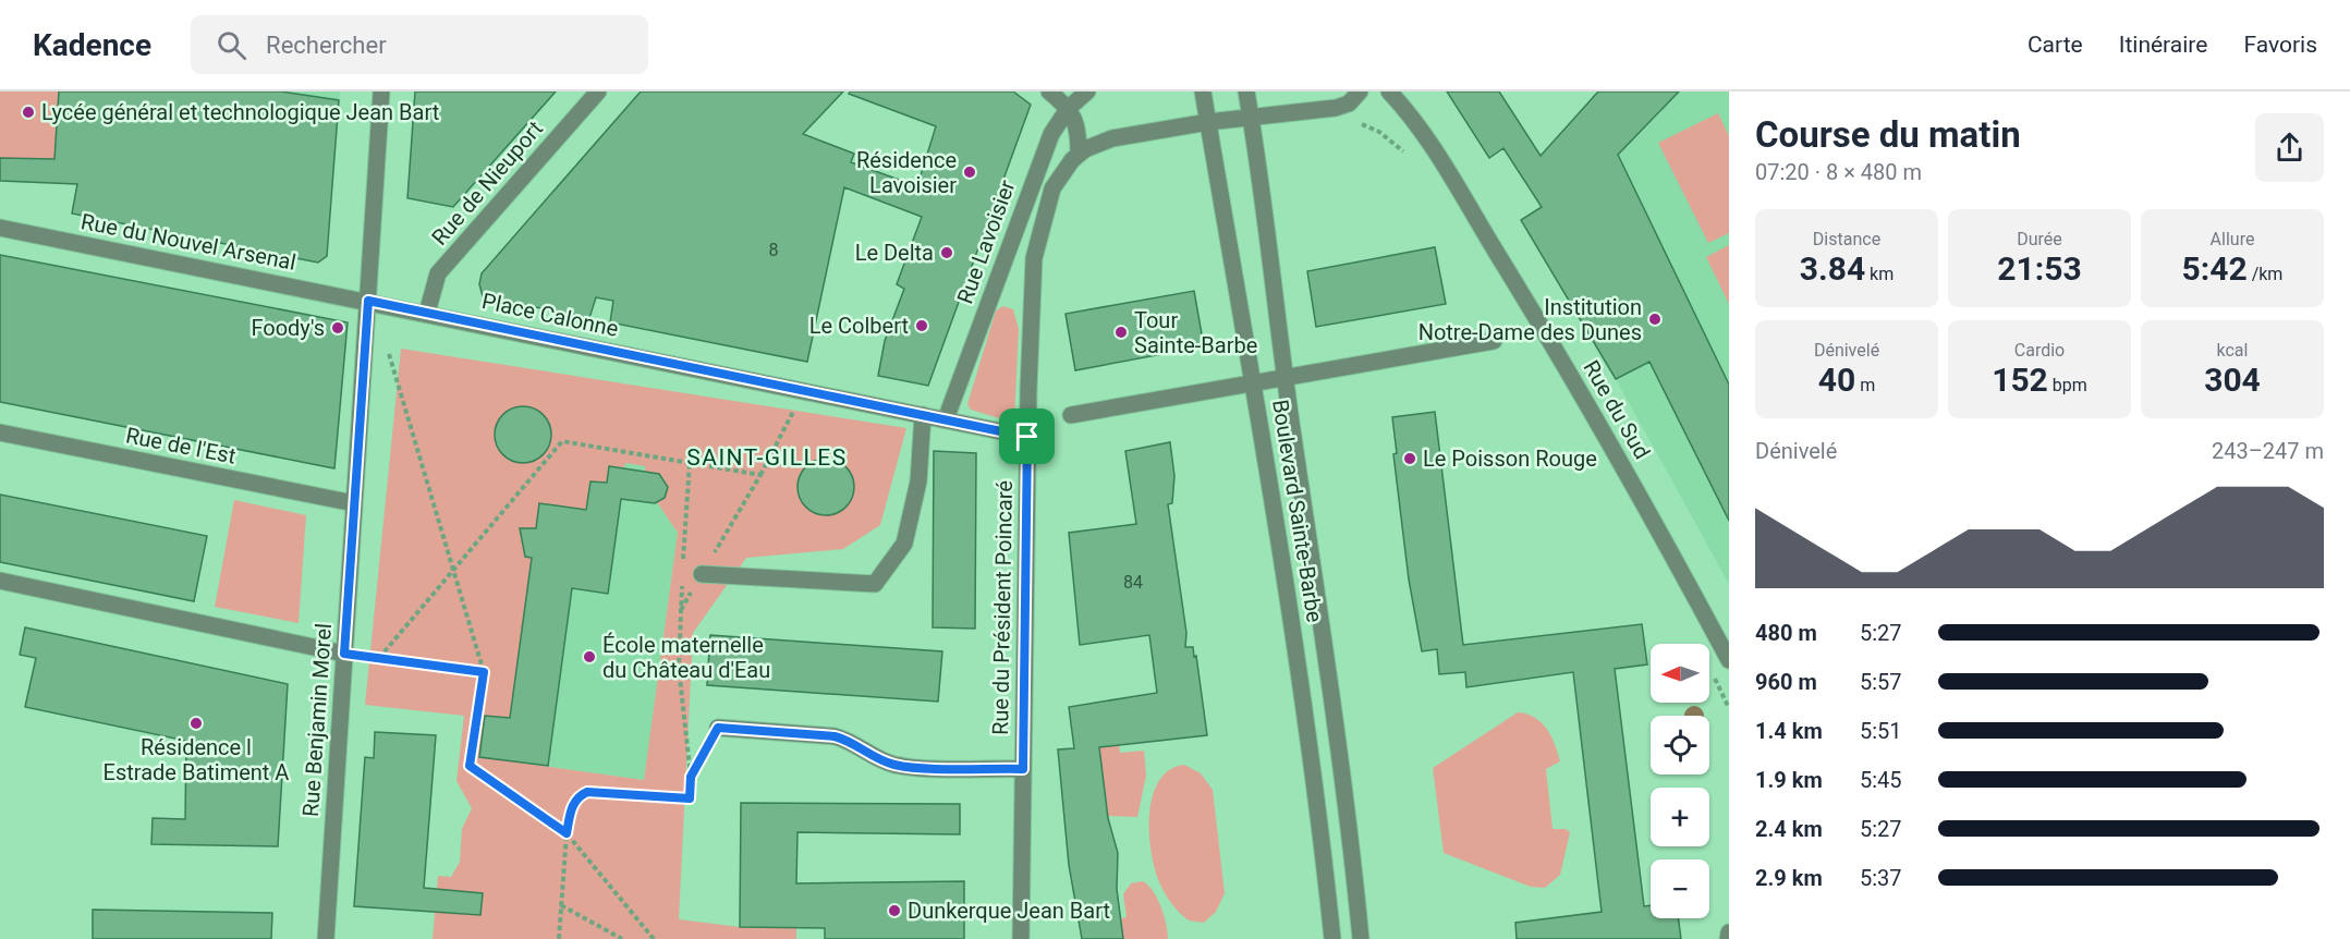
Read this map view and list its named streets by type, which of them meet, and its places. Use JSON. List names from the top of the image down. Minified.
{"streets":{"street":["Rue de Nieuport","Rue du Nouvel Arsenal","Rue Lavoisier","Place Calonne","Rue du Sud","Rue de l'Est","Boulevard Sainte-Barbe","Rue du Président Poincaré","Rue Benjamin Morel"]},"crossings":[["Rue de Nieuport","Place Calonne"],["Rue du Nouvel Arsenal","Place Calonne"],["Rue Lavoisier","Place Calonne"],["Place Calonne","Rue du Président Poincaré"],["Rue de l'Est","Rue Benjamin Morel"],["Boulevard Sainte-Barbe","Rue du Président Poincaré"]],"districts":["SAINT-GILLES"],"places":["Lycée général et technologique Jean Bart","Résidence Lavoisier","Le Delta","Institution Notre-Dame des Dunes","Le Colbert","Foody's","Tour Sainte-Barbe","Le Poisson Rouge","École maternelle du Château d'Eau","Résidence l Estrade Batiment A","Dunkerque Jean Bart"],"house_numbers":["8","84"],"north":"left","page":{"header":"Kadence","search":"Rechercher","nav":["Carte","Itinéraire","Favoris"],"heading":["Course du matin","07:20 · 8 × 480 m"],"stats":[["Distance","3.84 km"],["Durée","21:53"],["Allure","5:42 /km"],["Dénivelé","40 m"],["Cardio","152 bpm"],["kcal","304"]],"chart":["Dénivelé","243–247 m"],"list":[{"name":"480 m","note":"5:27"},{"name":"960 m","note":"5:57"},{"name":"1.4 km","note":"5:51"},{"name":"1.9 km","note":"5:45"},{"name":"2.4 km","note":"5:27"},{"name":"2.9 km","note":"5:37"}],"map_buttons":["+","−"]}}
